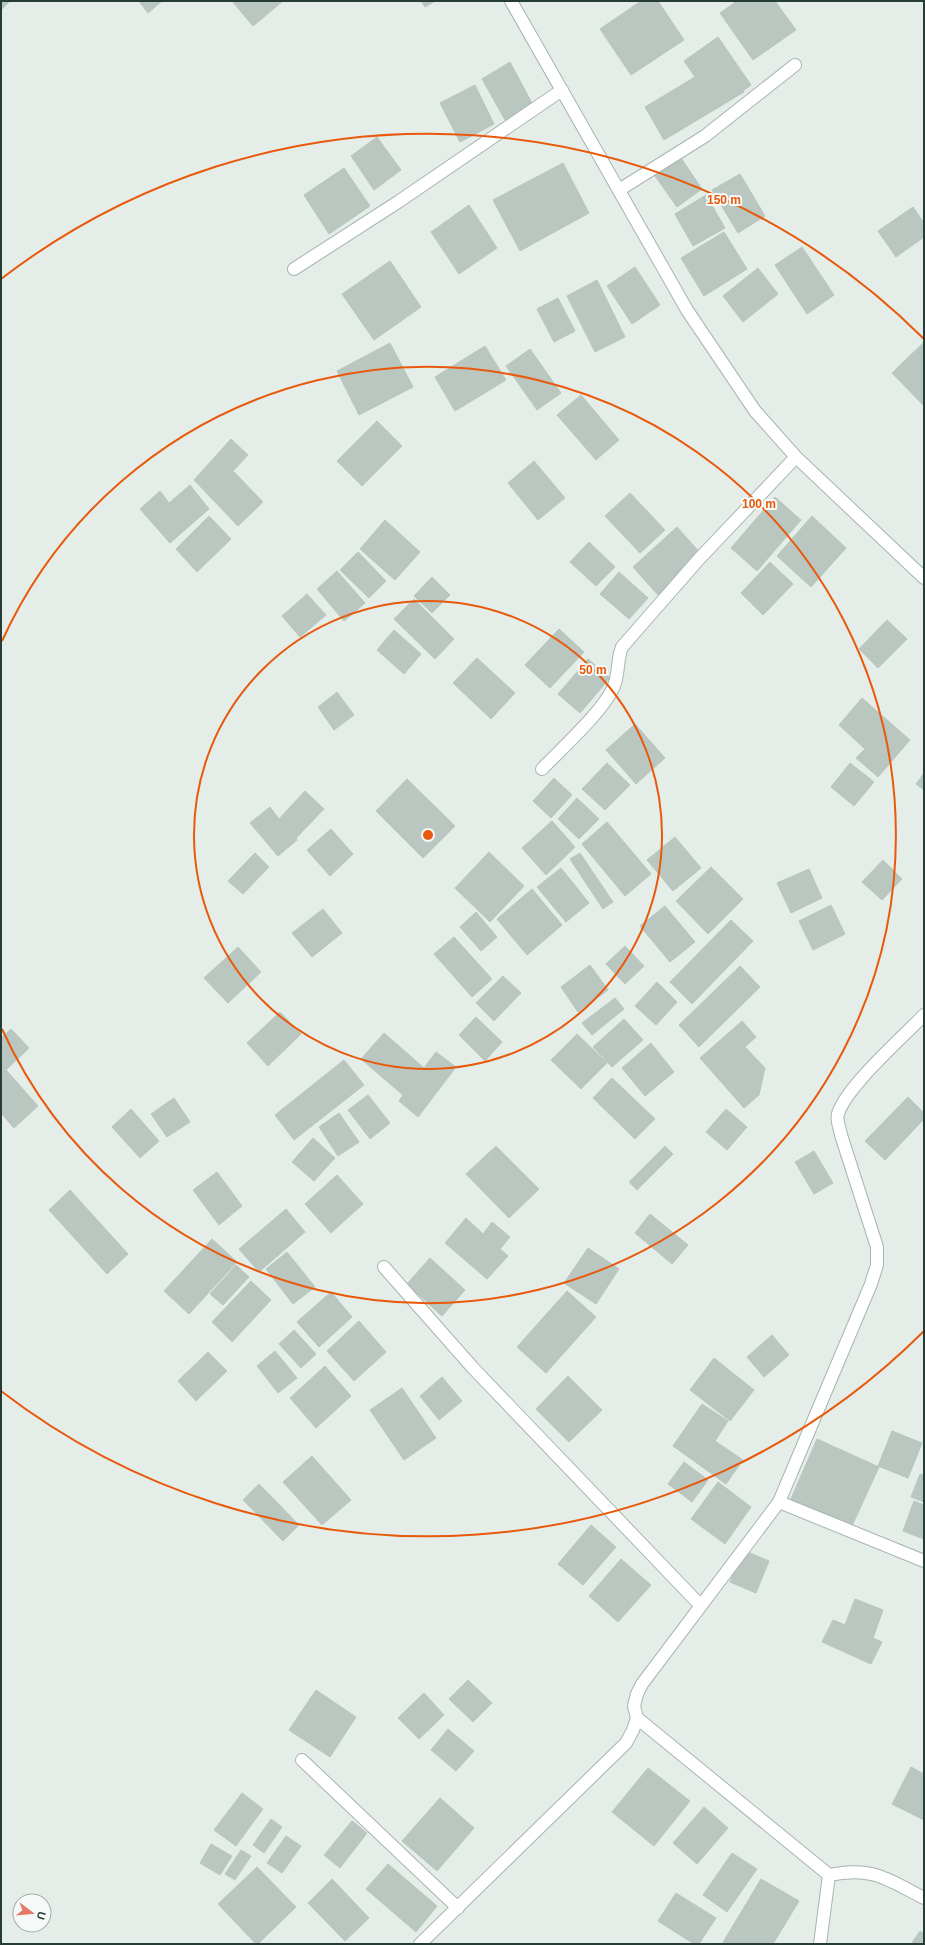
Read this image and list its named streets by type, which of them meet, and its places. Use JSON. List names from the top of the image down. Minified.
{"north":"right","rings":["150 m","100 m","50 m"]}
